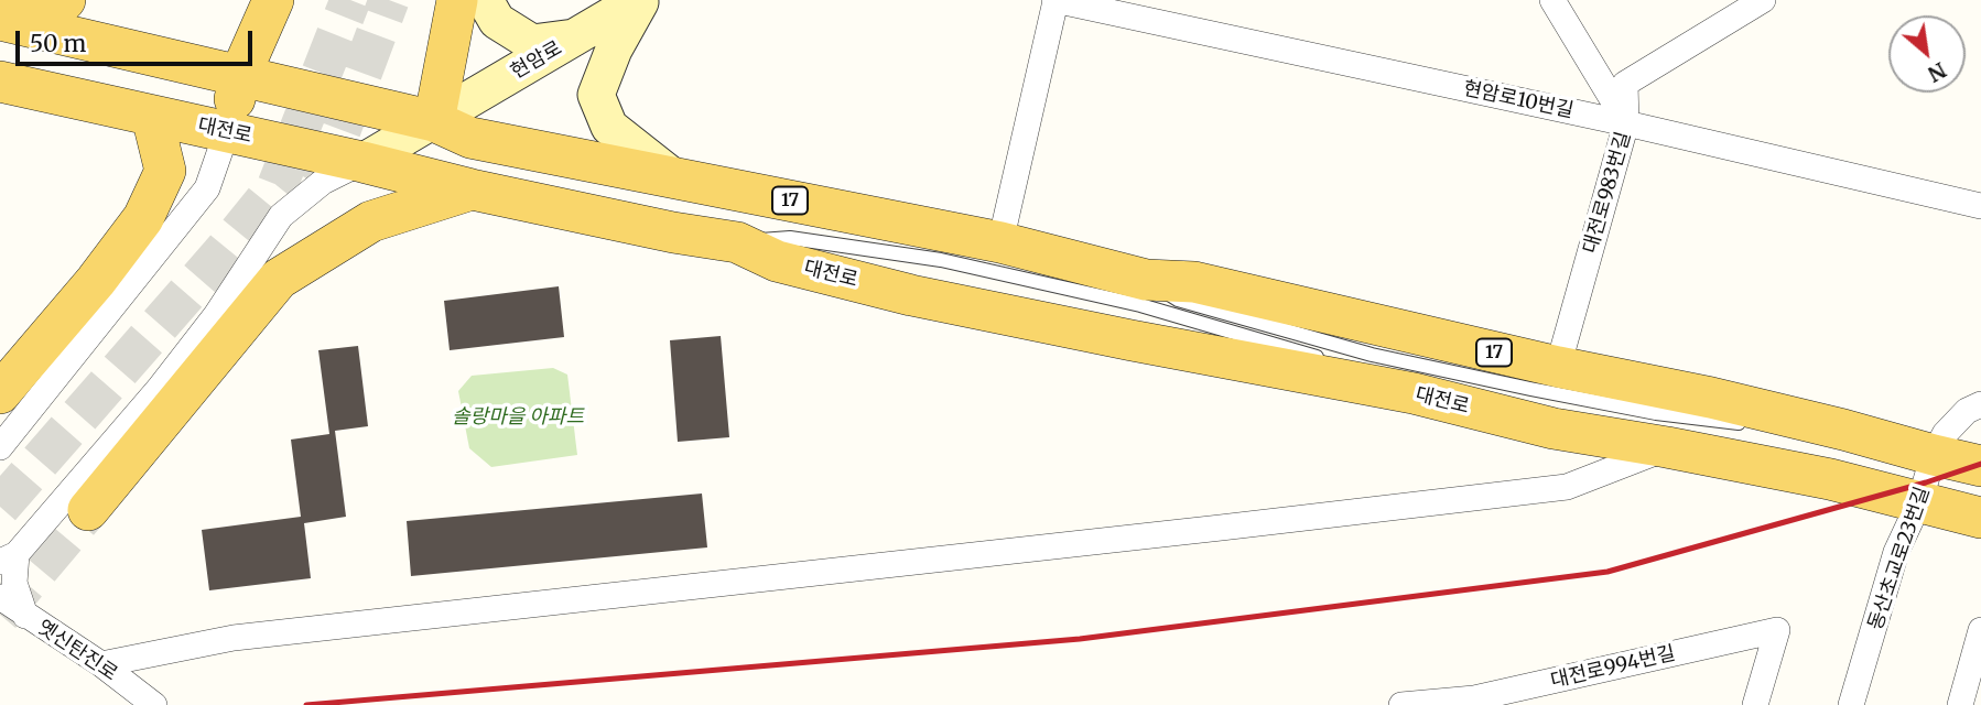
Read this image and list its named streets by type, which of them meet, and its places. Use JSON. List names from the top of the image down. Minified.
{"streets":{"main road":["대전로","17"],"street":["현암로","현암로10번길","대전로983번길","동산초교로23번길","옛신탄진로","대전로994번길"]},"crossings":[["현암로","대전로"],["현암로","17"],["현암로10번길","대전로983번길"],["대전로","동산초교로23번길"],["대전로983번길","17"],["17","동산초교로23번길"]],"parks":["솔랑마을 아파트"],"scale_bar":"50 m","north":"bottom right"}
